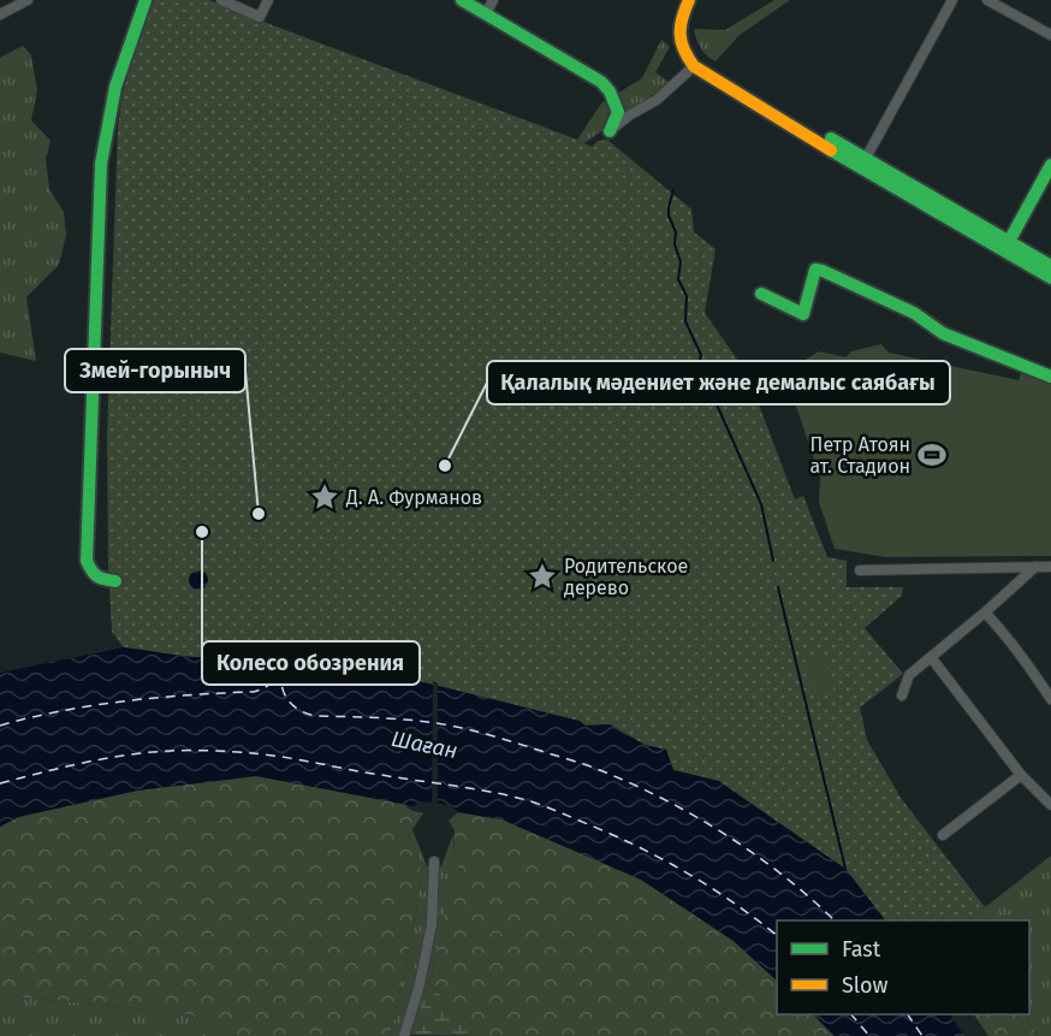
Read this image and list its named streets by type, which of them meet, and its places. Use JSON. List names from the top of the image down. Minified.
{"water":["Шаған"],"places":{"sports":["Петр Атоян ат. Стадион"],"other":["Қалалық мәдениет және демалыс саябағы","Змей-горыныч","Колесо обозрения"],"place":["Д. А. Фурманов","Родительское дерево"]},"legend":["Fast","Slow"]}
